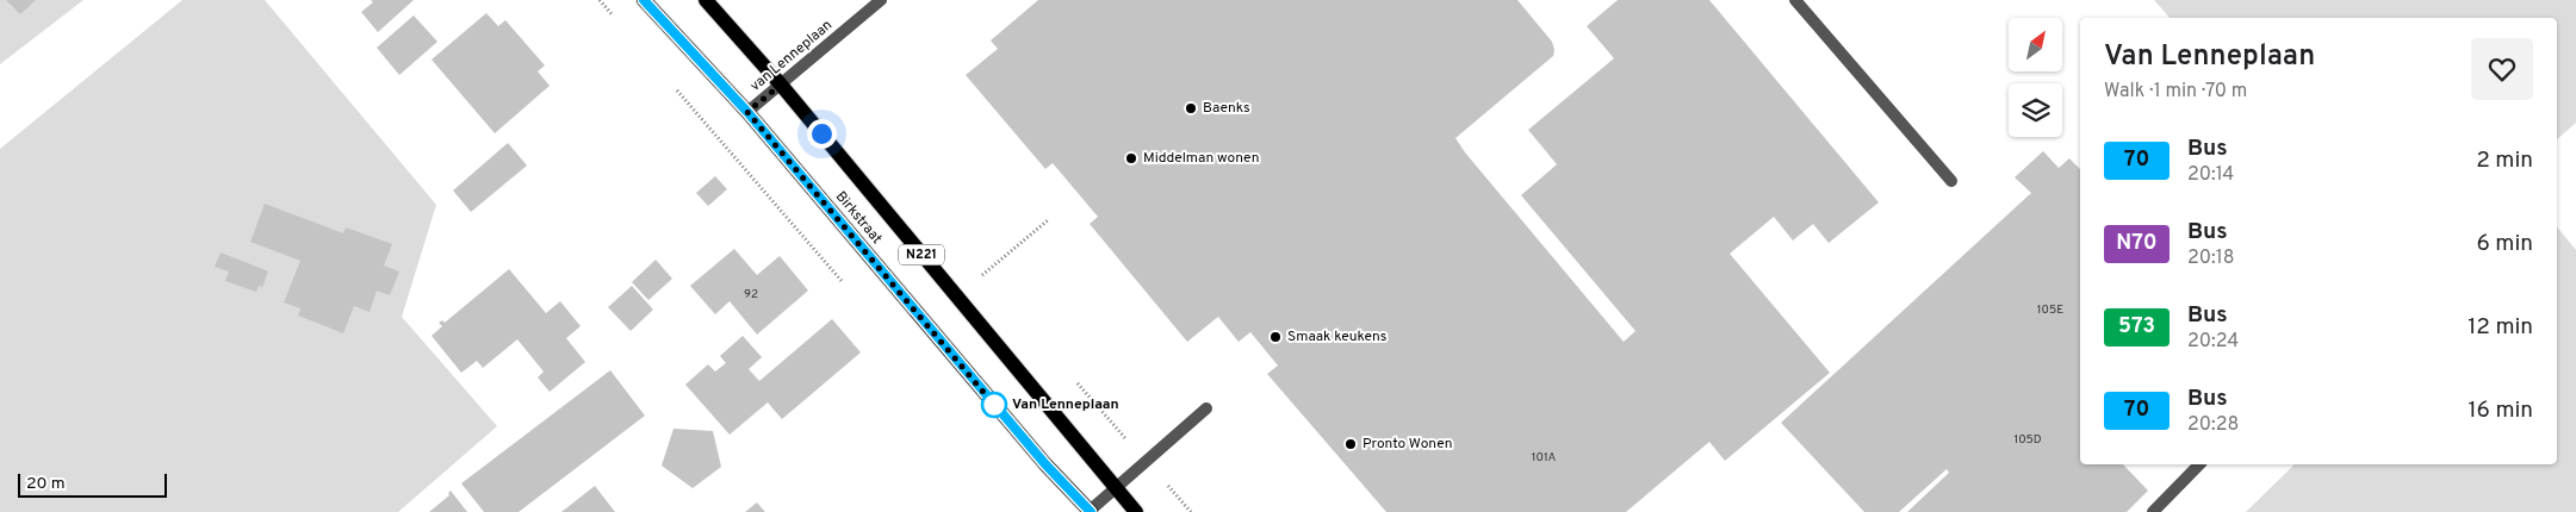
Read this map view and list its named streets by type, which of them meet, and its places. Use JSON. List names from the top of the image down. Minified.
{"streets":{"main road":["Birkstraat","N221"],"street":["van Lenneplaan"]},"crossings":[["van Lenneplaan","Birkstraat"]],"places":["Baenks","Middelman wonen","Smaak keukens","Van Lenneplaan","Pronto Wonen"],"lines":["bus line 70"],"house_numbers":["92","105E","105D","101A"],"scale_bar":"20 m","north":"top right","page":{"heading":["Van Lenneplaan","Walk · 1 min · 70 m"],"list":[{"mark":"70","name":"Bus","note":"20:14","value":"2 min"},{"mark":"N70","name":"Bus","note":"20:18","value":"6 min"},{"mark":"573","name":"Bus","note":"20:24","value":"12 min"},{"mark":"70","name":"Bus","note":"20:28","value":"16 min"}],"scale":"20 m"}}
